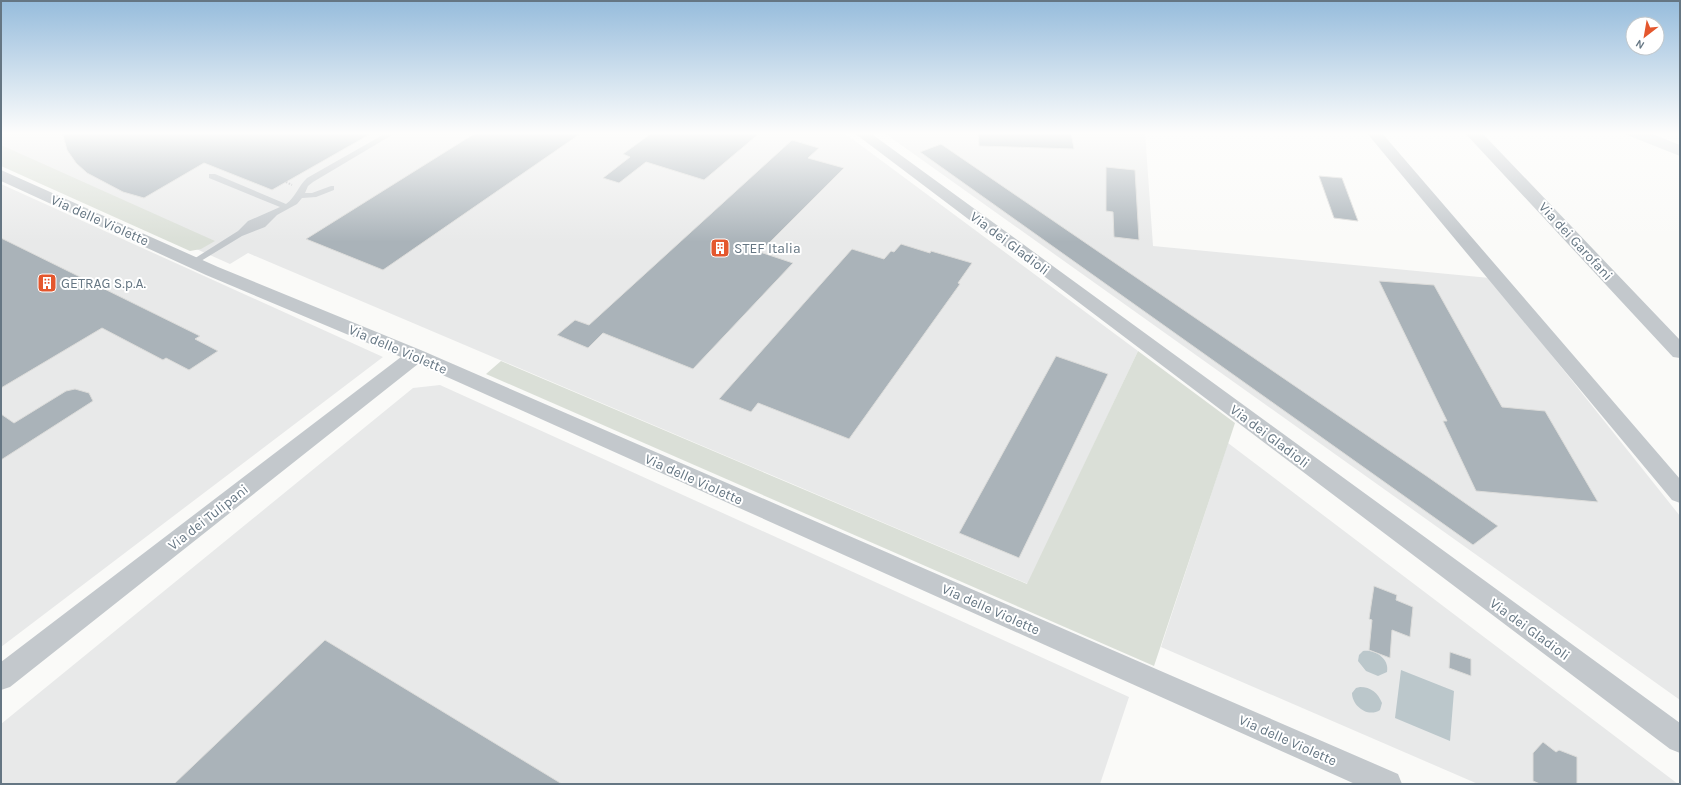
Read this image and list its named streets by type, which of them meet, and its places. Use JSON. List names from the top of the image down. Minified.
{"streets":{"street":["Via delle Violette","Via dei Garofani","Via dei Gladioli","Via dei Tulipani"]},"crossings":[["Via delle Violette","Via dei Tulipani"]],"places":{"building":["STEF Italia","GETRAG S.p.A."]},"north":"bottom left"}
